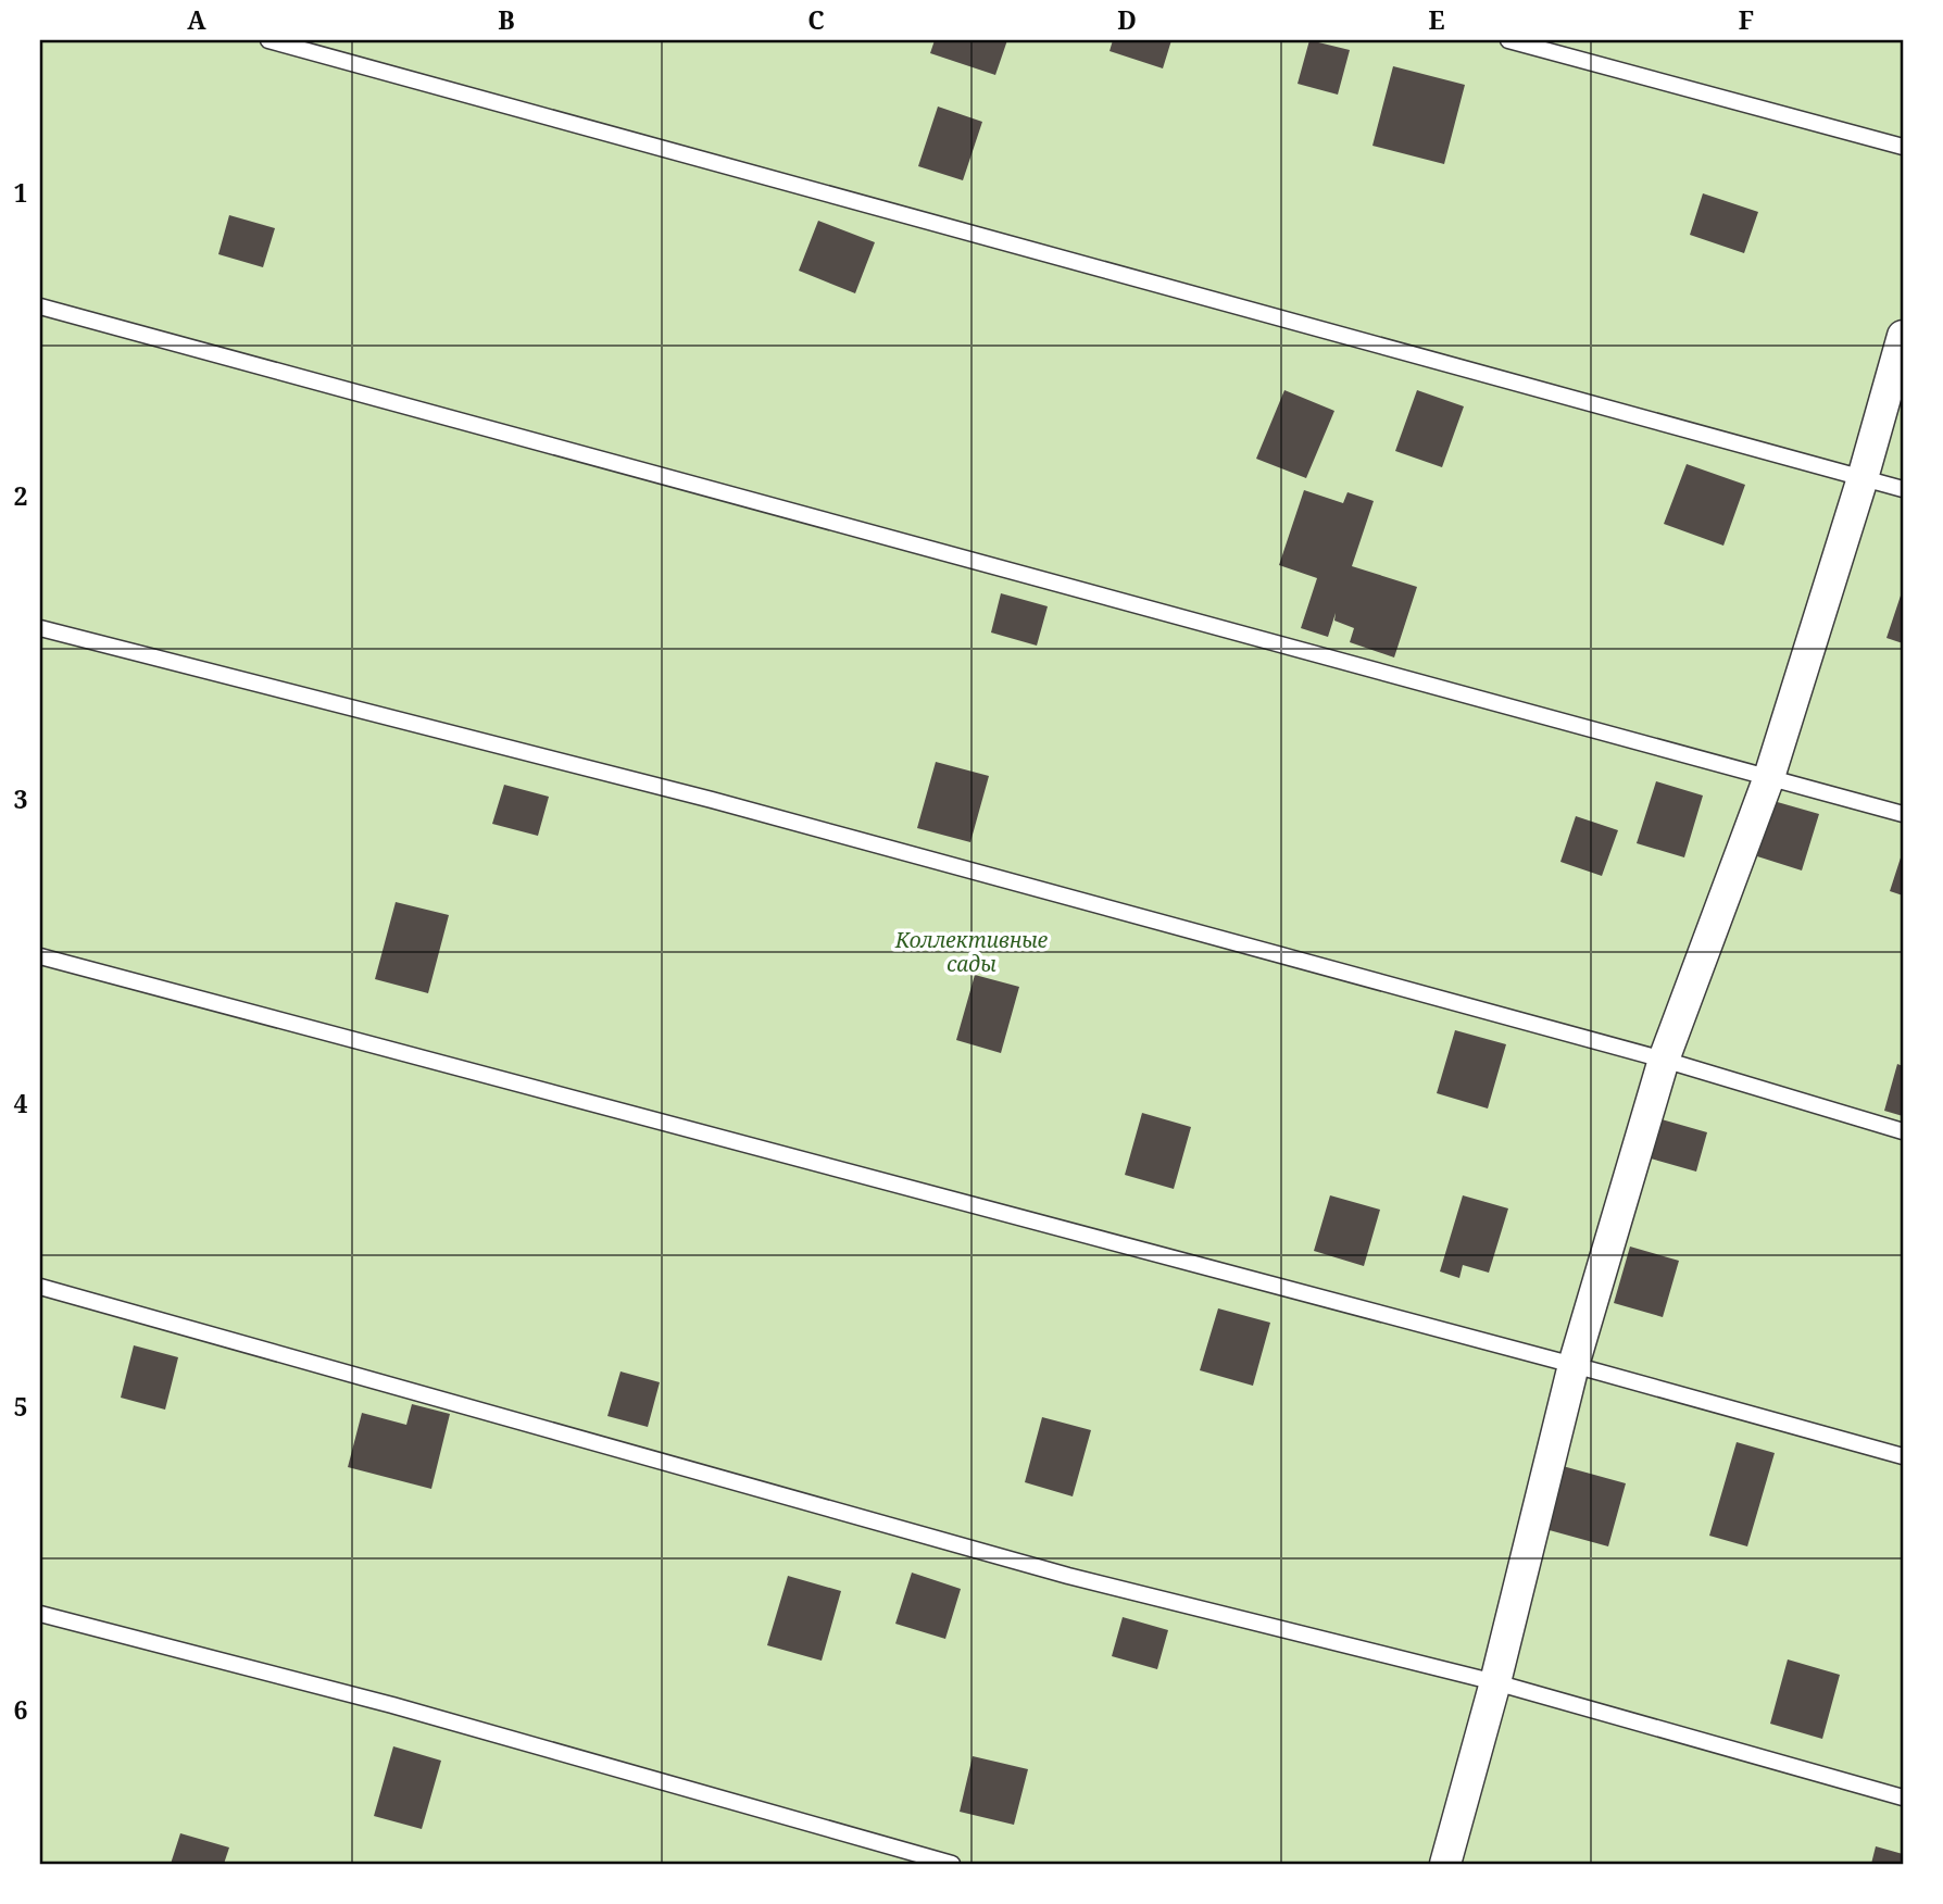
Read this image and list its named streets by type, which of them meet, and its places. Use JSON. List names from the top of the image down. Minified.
{"parks":["Коллективные сады"],"grid":{"columns":["A","B","C","D","E","F"],"rows":["1","2","3","4","5","6"]}}
